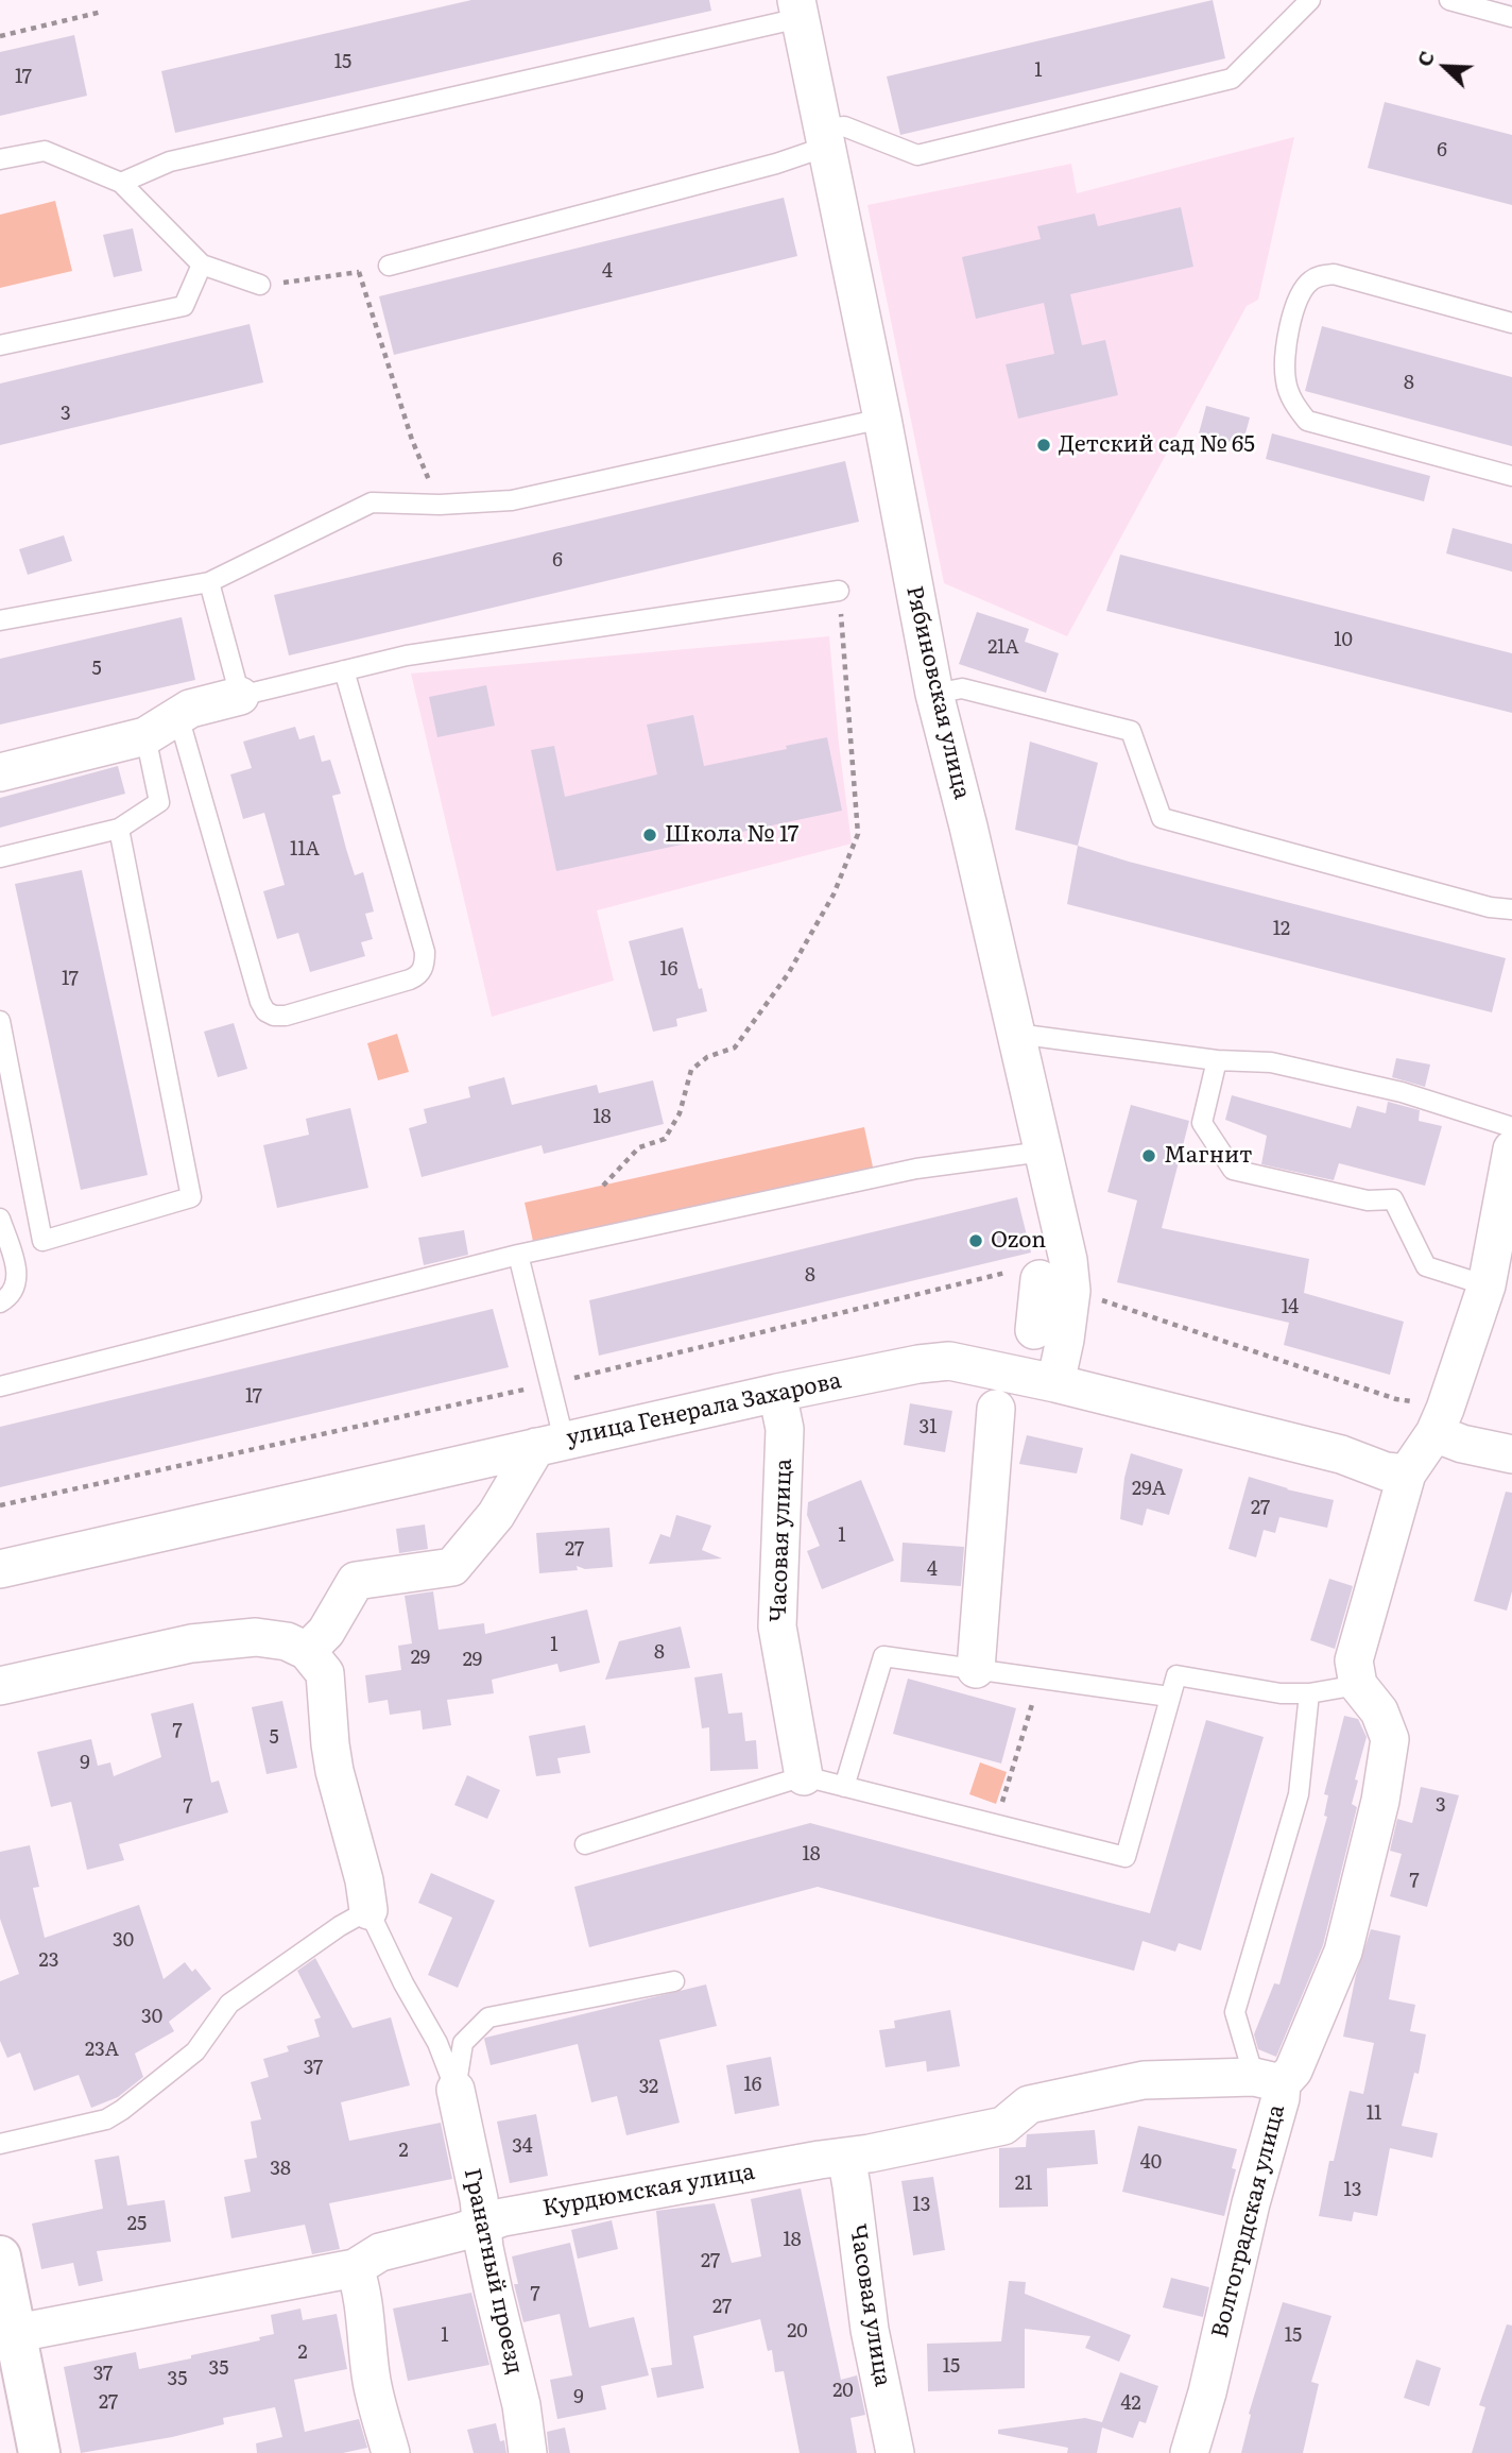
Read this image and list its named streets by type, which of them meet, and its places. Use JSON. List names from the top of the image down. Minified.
{"streets":{"street":["Рябиновская улица","улица Генерала Захарова","Часовая улица","Курдюмская улица","Волгоградская улица","Гранатный проезд"]},"crossings":[["Рябиновская улица","улица Генерала Захарова"],["улица Генерала Захарова","Часовая улица"],["Часовая улица","Курдюмская улица"],["Курдюмская улица","Волгоградская улица"],["Курдюмская улица","Гранатный проезд"]],"places":["Детский сад № 65","Школа № 17","Магнит","Ozon"],"house_numbers":["15","1","17","6","4","8","3","6","10","21А","5","11А","12","16","17","18","8","14","17","31","29А","27","1","27","4","1","8","29","29","7","5","9","3","7","18","7","30","23","30","23А","37","16","32","11","34","2","40","38","21","13","13","25","18","27","7","27","20","1","15","2","15","35","37","35","20","9","27","42"],"north":"top left"}
